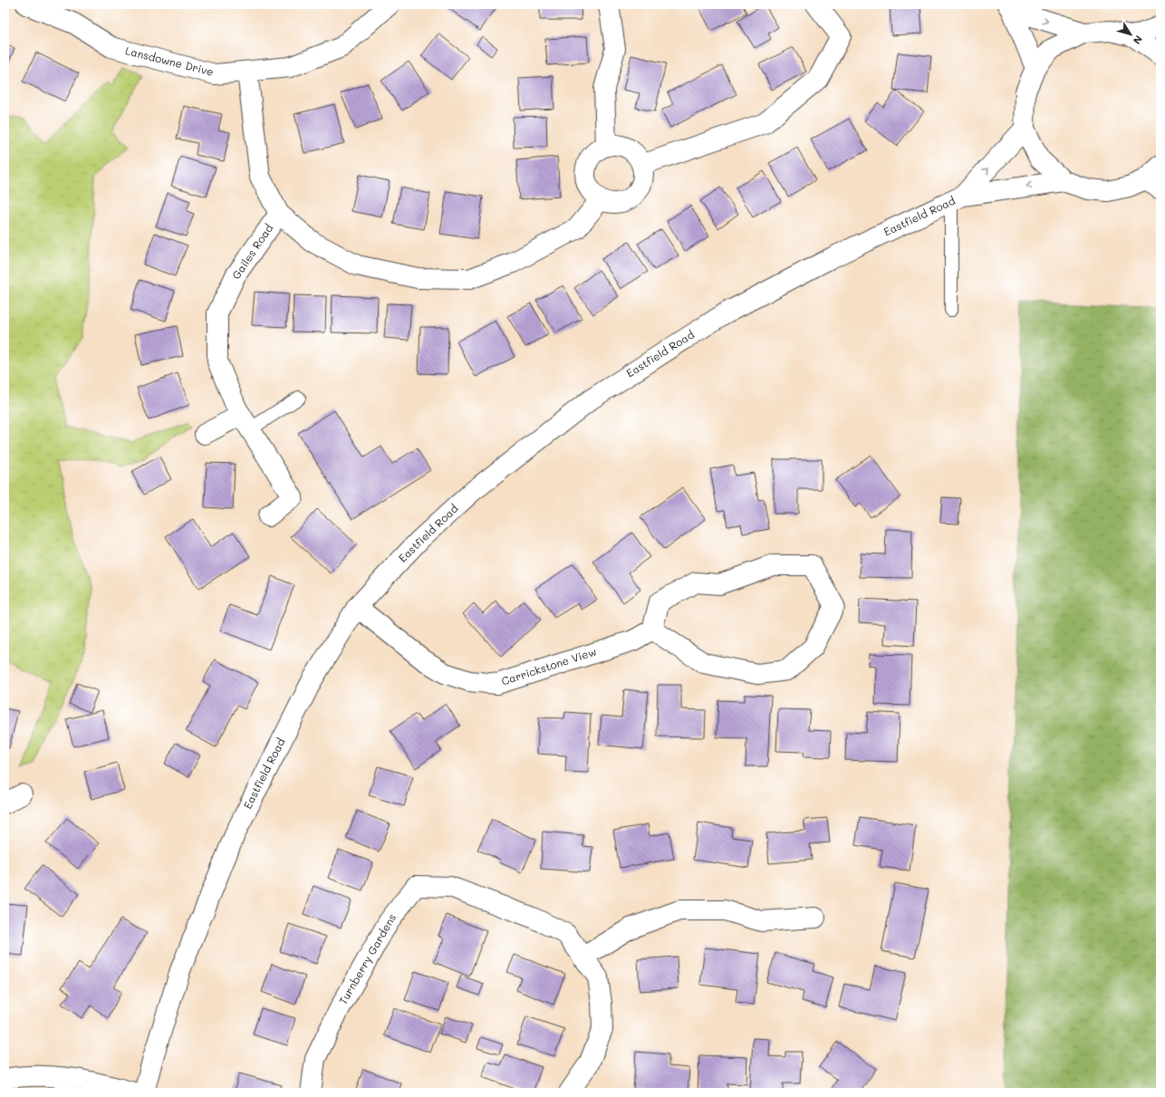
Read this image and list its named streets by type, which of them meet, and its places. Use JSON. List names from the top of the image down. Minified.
{"streets":{"street":["Lansdowne Drive","Eastfield Road","Gailes Road","Carrickstone View","Turnberry Gardens"]},"crossings":[["Eastfield Road","Carrickstone View"]],"north":"bottom right"}
